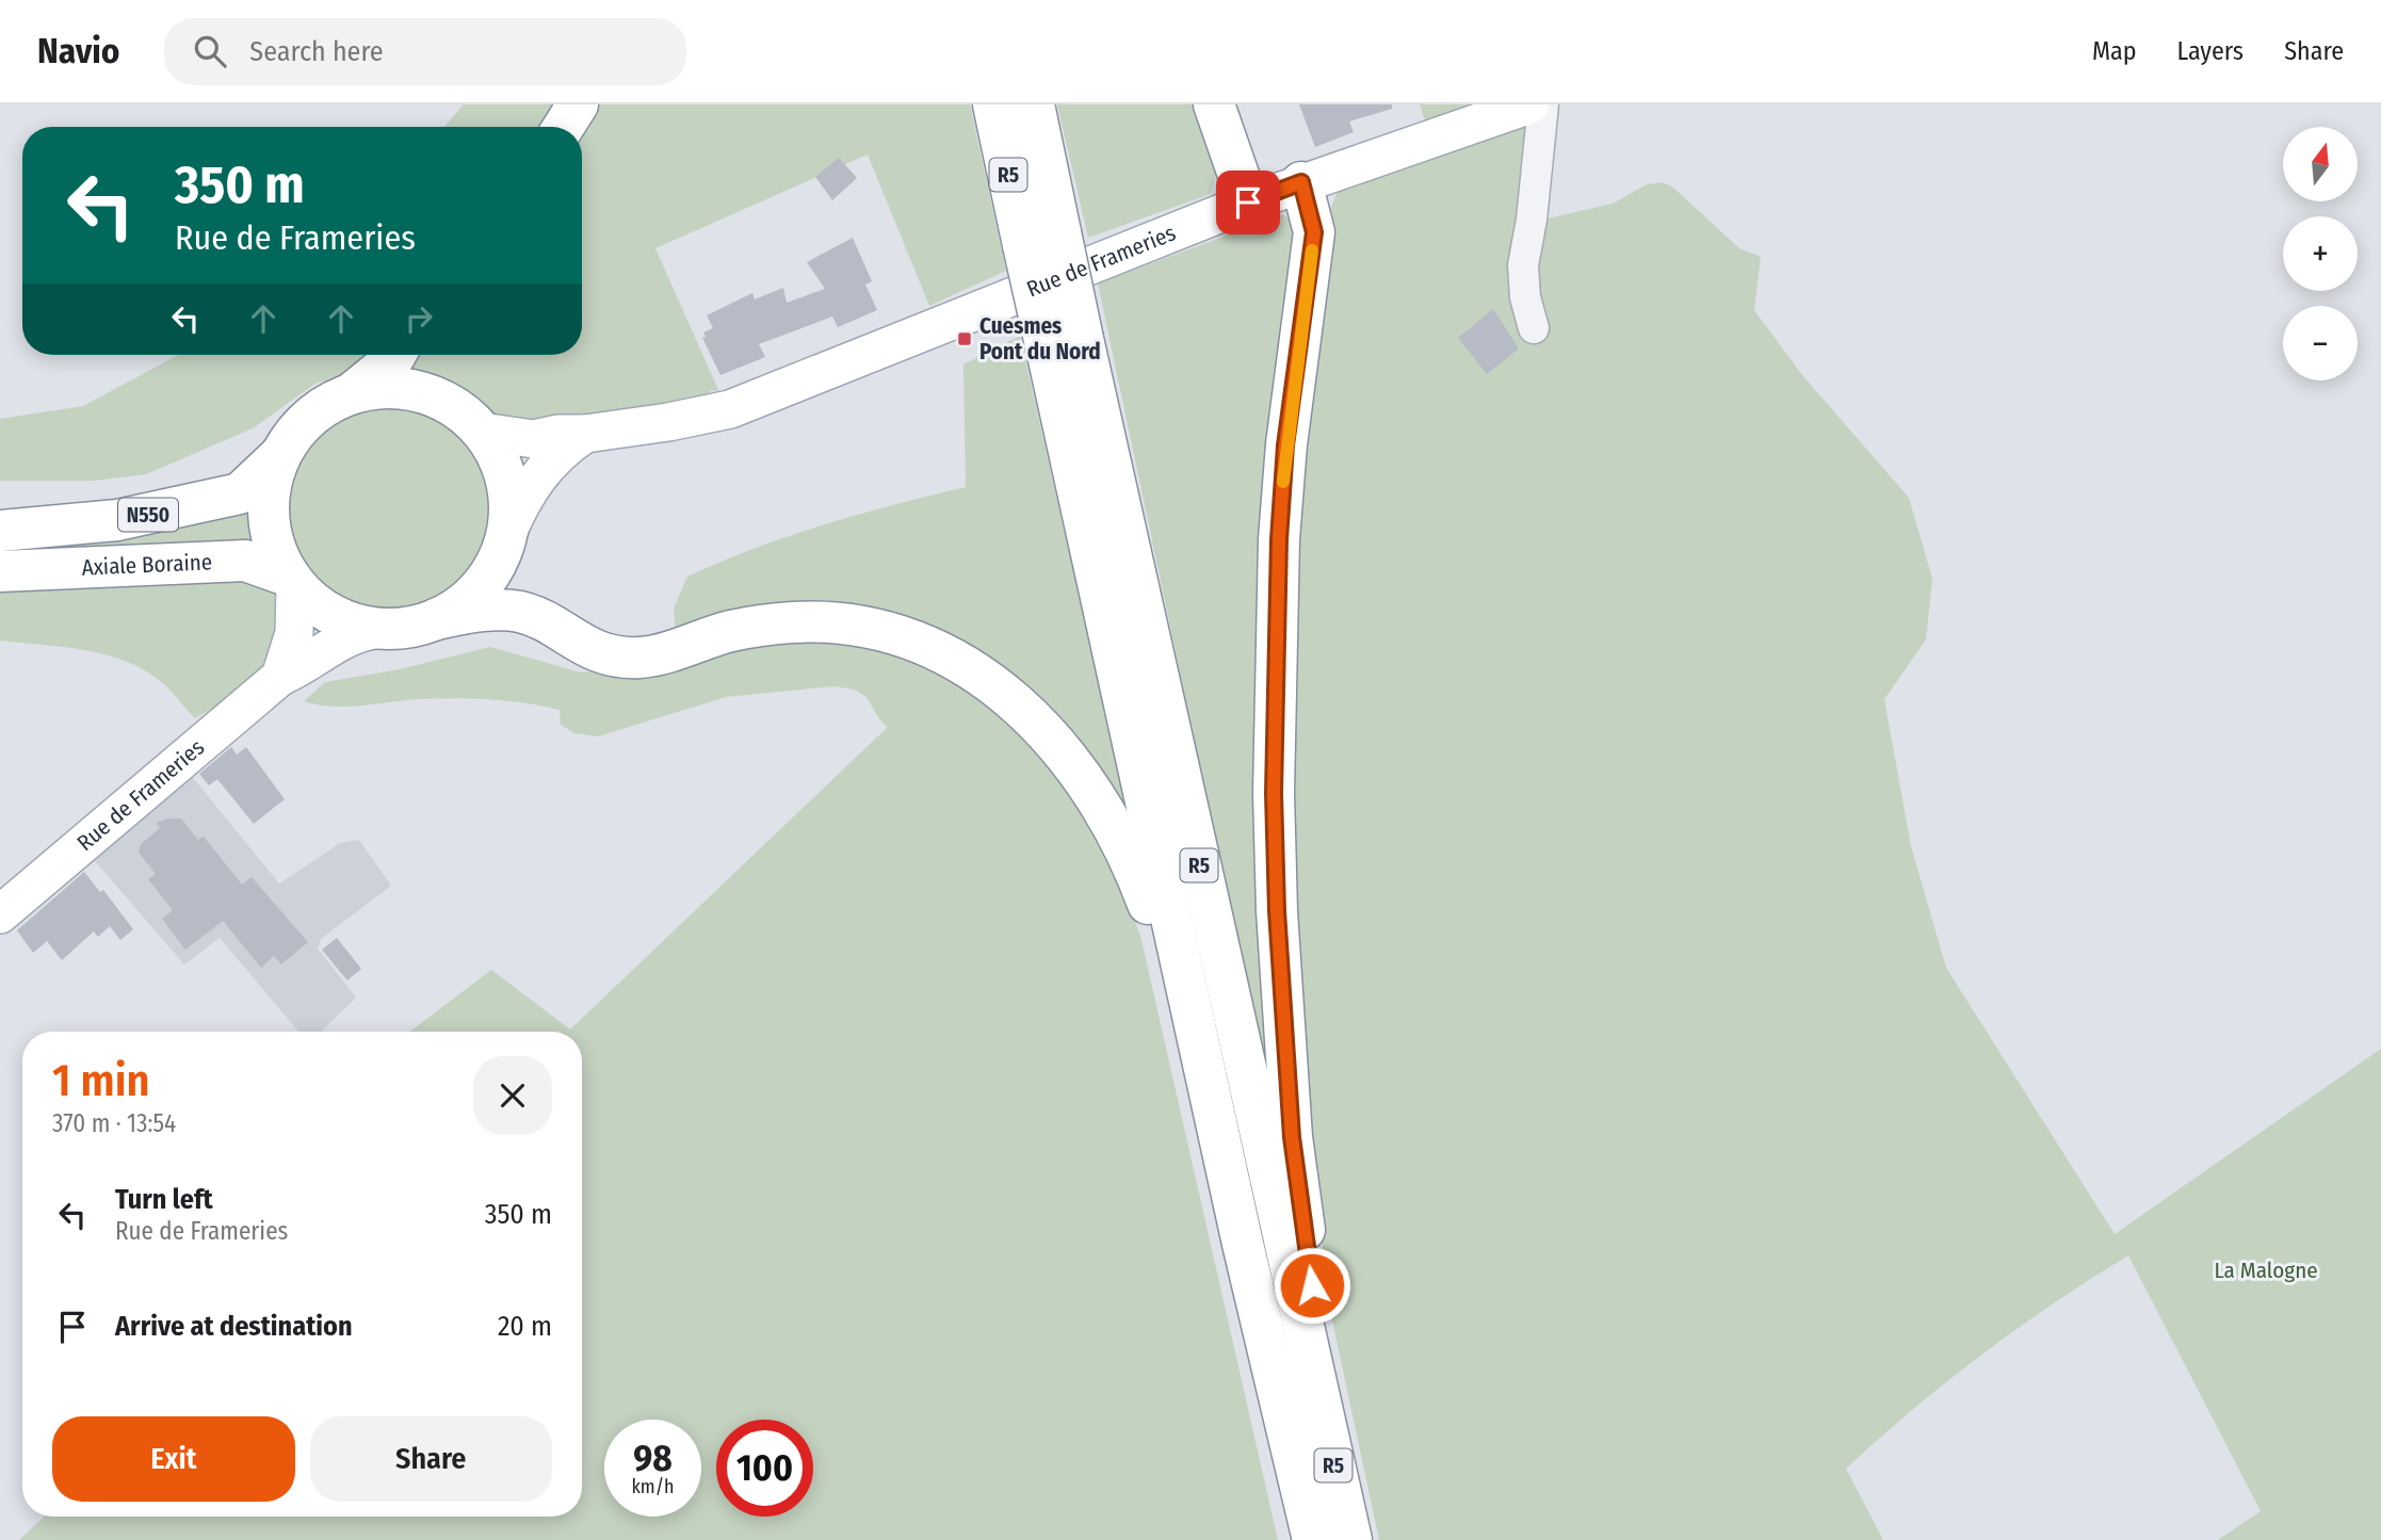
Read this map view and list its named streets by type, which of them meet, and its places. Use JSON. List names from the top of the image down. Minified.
{"streets":{"highway":["R5","N550","Axiale Boraine"],"main road":["Rue de Frameries"]},"crossings":[["Rue de Frameries","Axiale Boraine"]],"parks":["La Malogne"],"places":{"transit":["Cuesmes Pont du Nord"]},"north":"top","page":{"header":"Navio","search":"Search here","nav":["Map","Layers","Share"],"map_buttons":["+","−"],"turn":["350 m","Rue de Frameries"],"heading":["1 min","370 m · 13:54"],"list":[{"name":"Turn left","note":"Rue de Frameries","value":"350 m"},{"name":"Arrive at destination","value":"20 m"}],"buttons":["Exit","Share"],"speed":"98 km/h","limit":"100"}}
